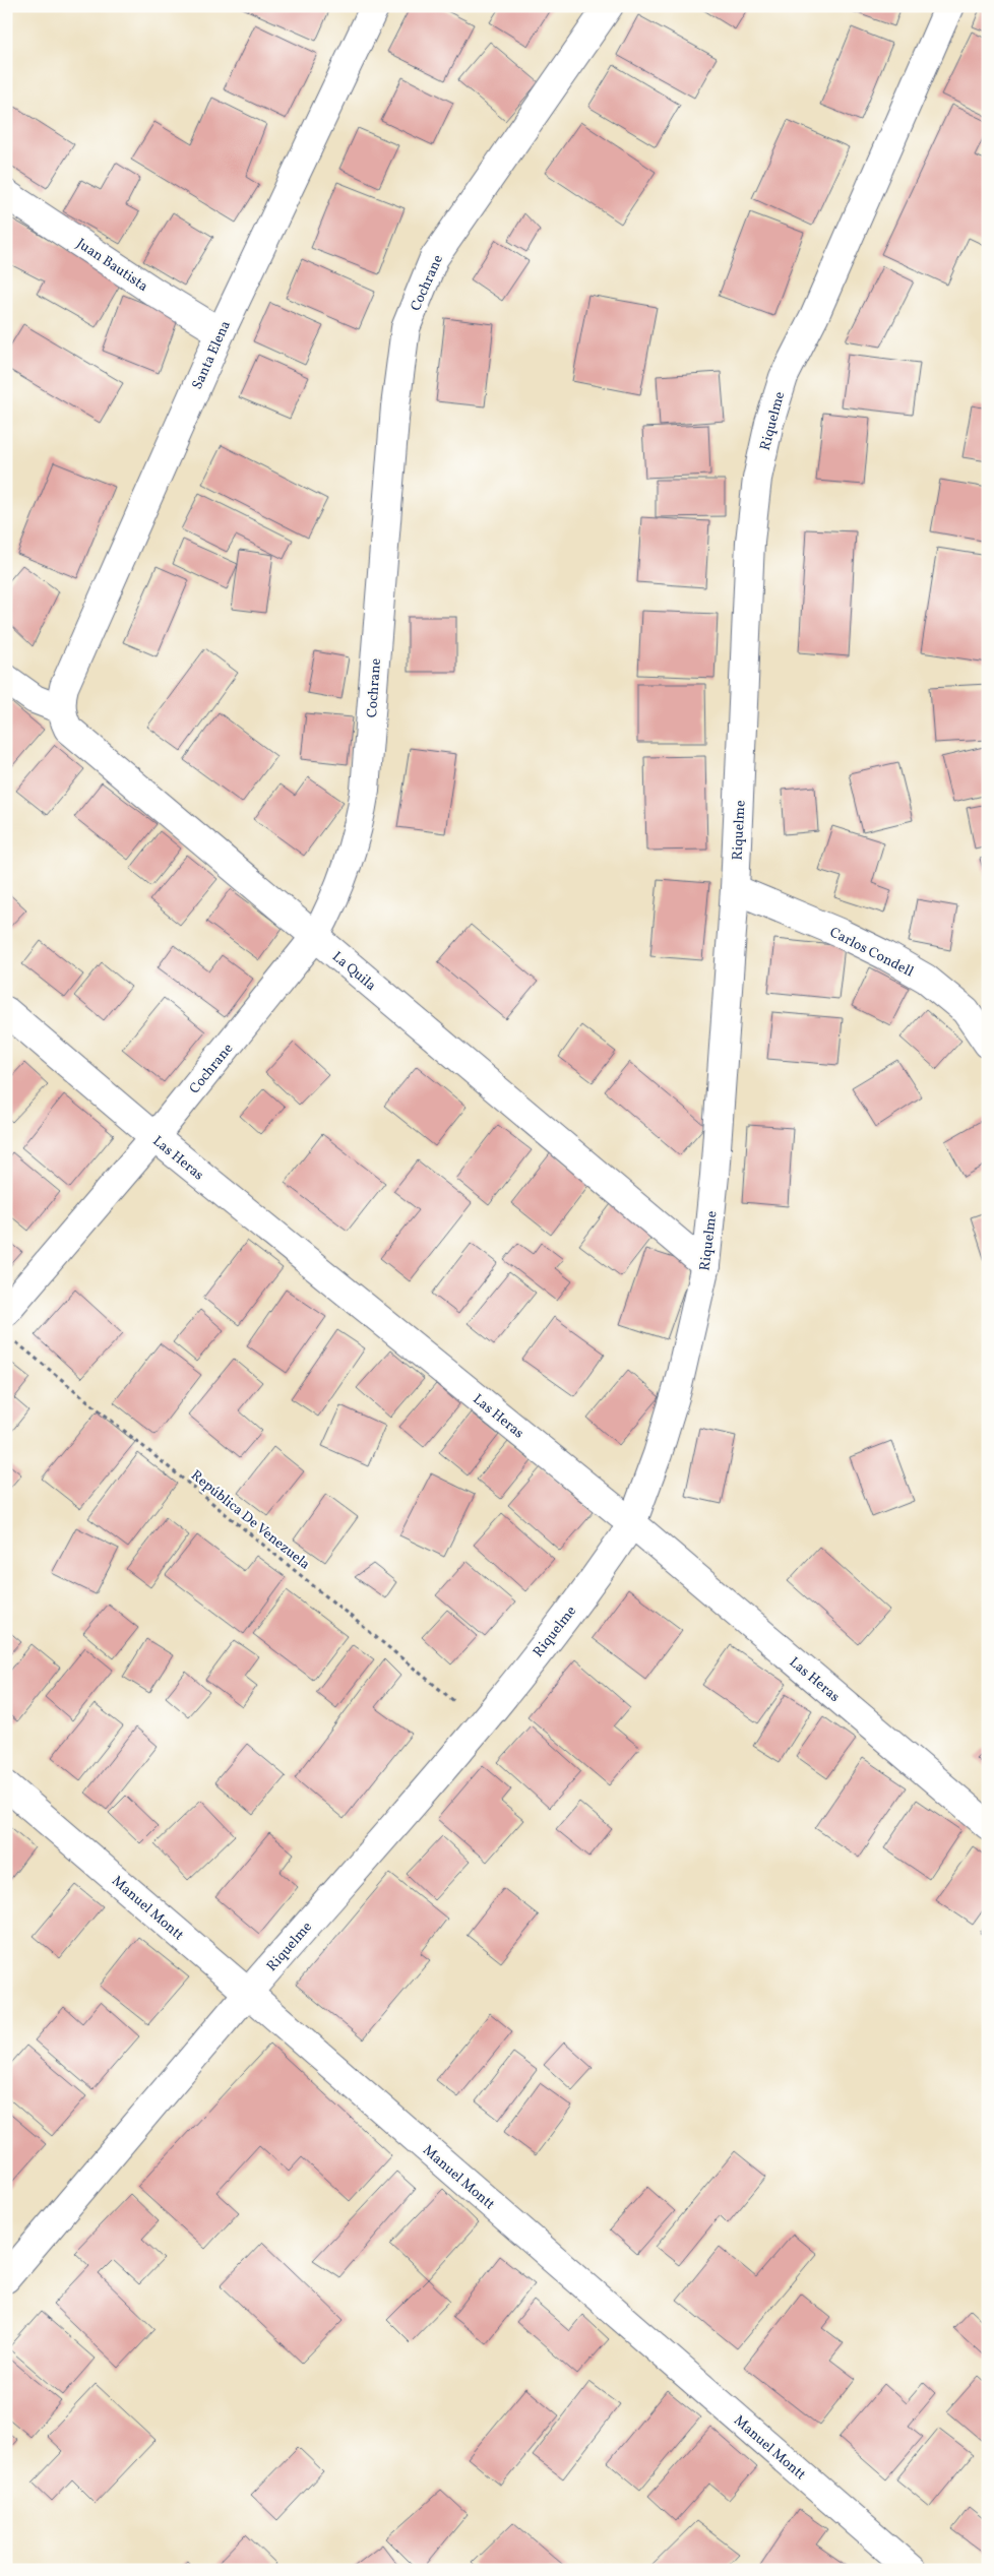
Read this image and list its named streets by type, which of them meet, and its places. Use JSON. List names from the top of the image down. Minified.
{"streets":{"street":["Juan Bautista","Cochrane","Santa Elena","Riquelme","Carlos Condell","La Quila","Las Heras","Manuel Montt"],"path":["República De Venezuela"]},"crossings":[["Juan Bautista","Santa Elena"],["Cochrane","La Quila"],["Cochrane","Las Heras"],["Santa Elena","La Quila"],["Riquelme","Carlos Condell"],["Riquelme","La Quila"],["Riquelme","Las Heras"],["Riquelme","República De Venezuela"],["Riquelme","Manuel Montt"]]}
